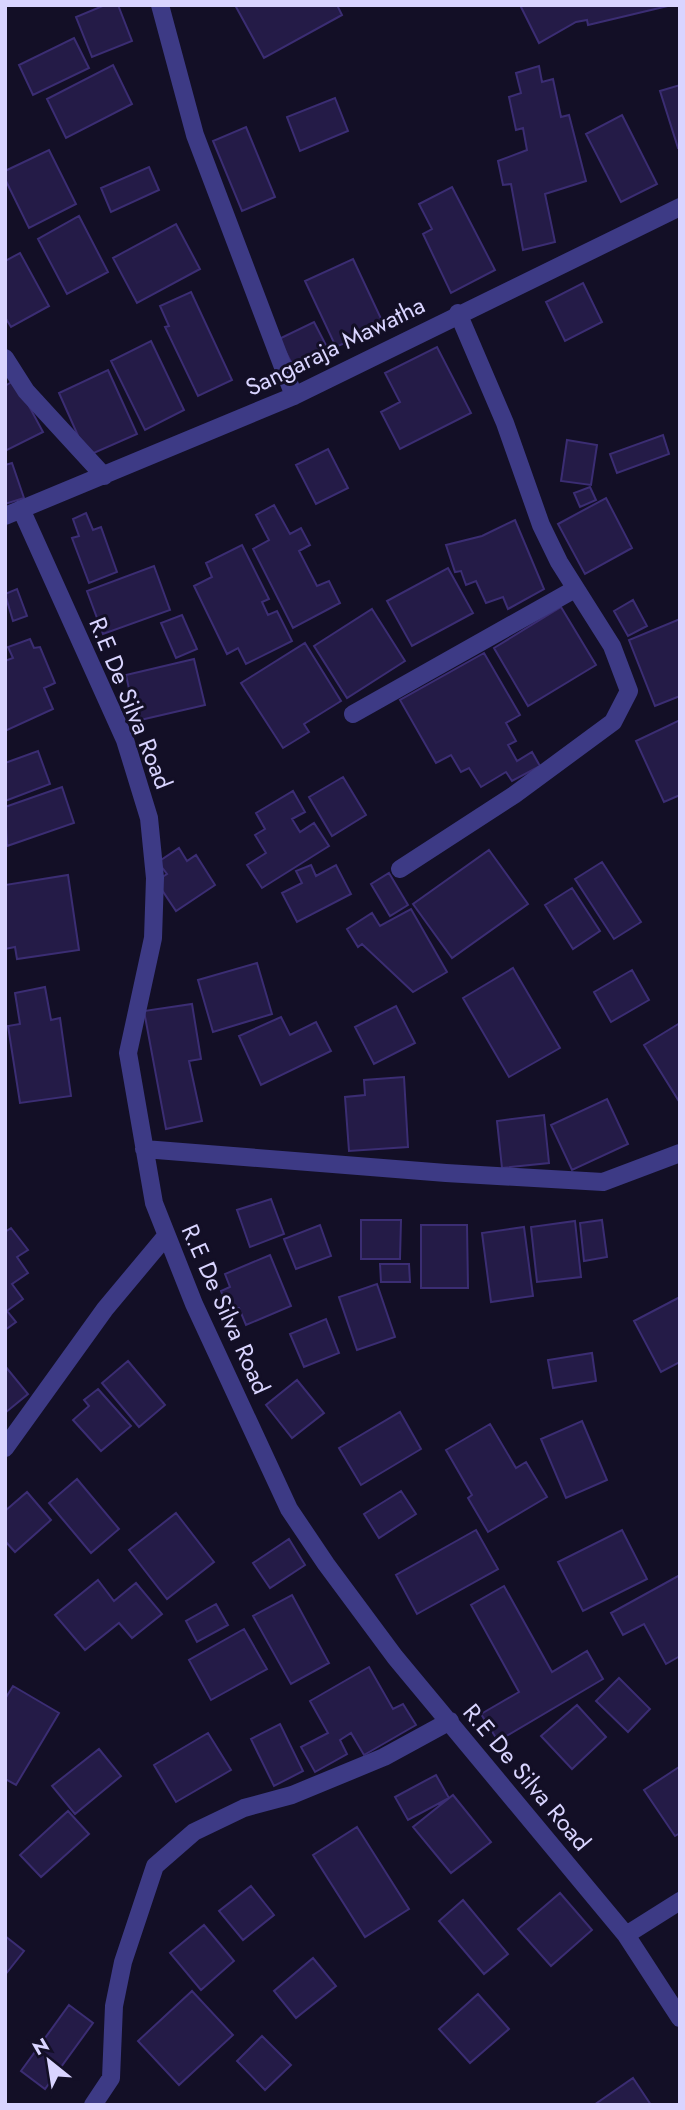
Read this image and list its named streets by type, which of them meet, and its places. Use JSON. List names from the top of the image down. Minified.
{"streets":{"street":["Sangaraja Mawatha","R.E De Silva Road"]},"crossings":[["Sangaraja Mawatha","R.E De Silva Road"]],"north":"top left"}
